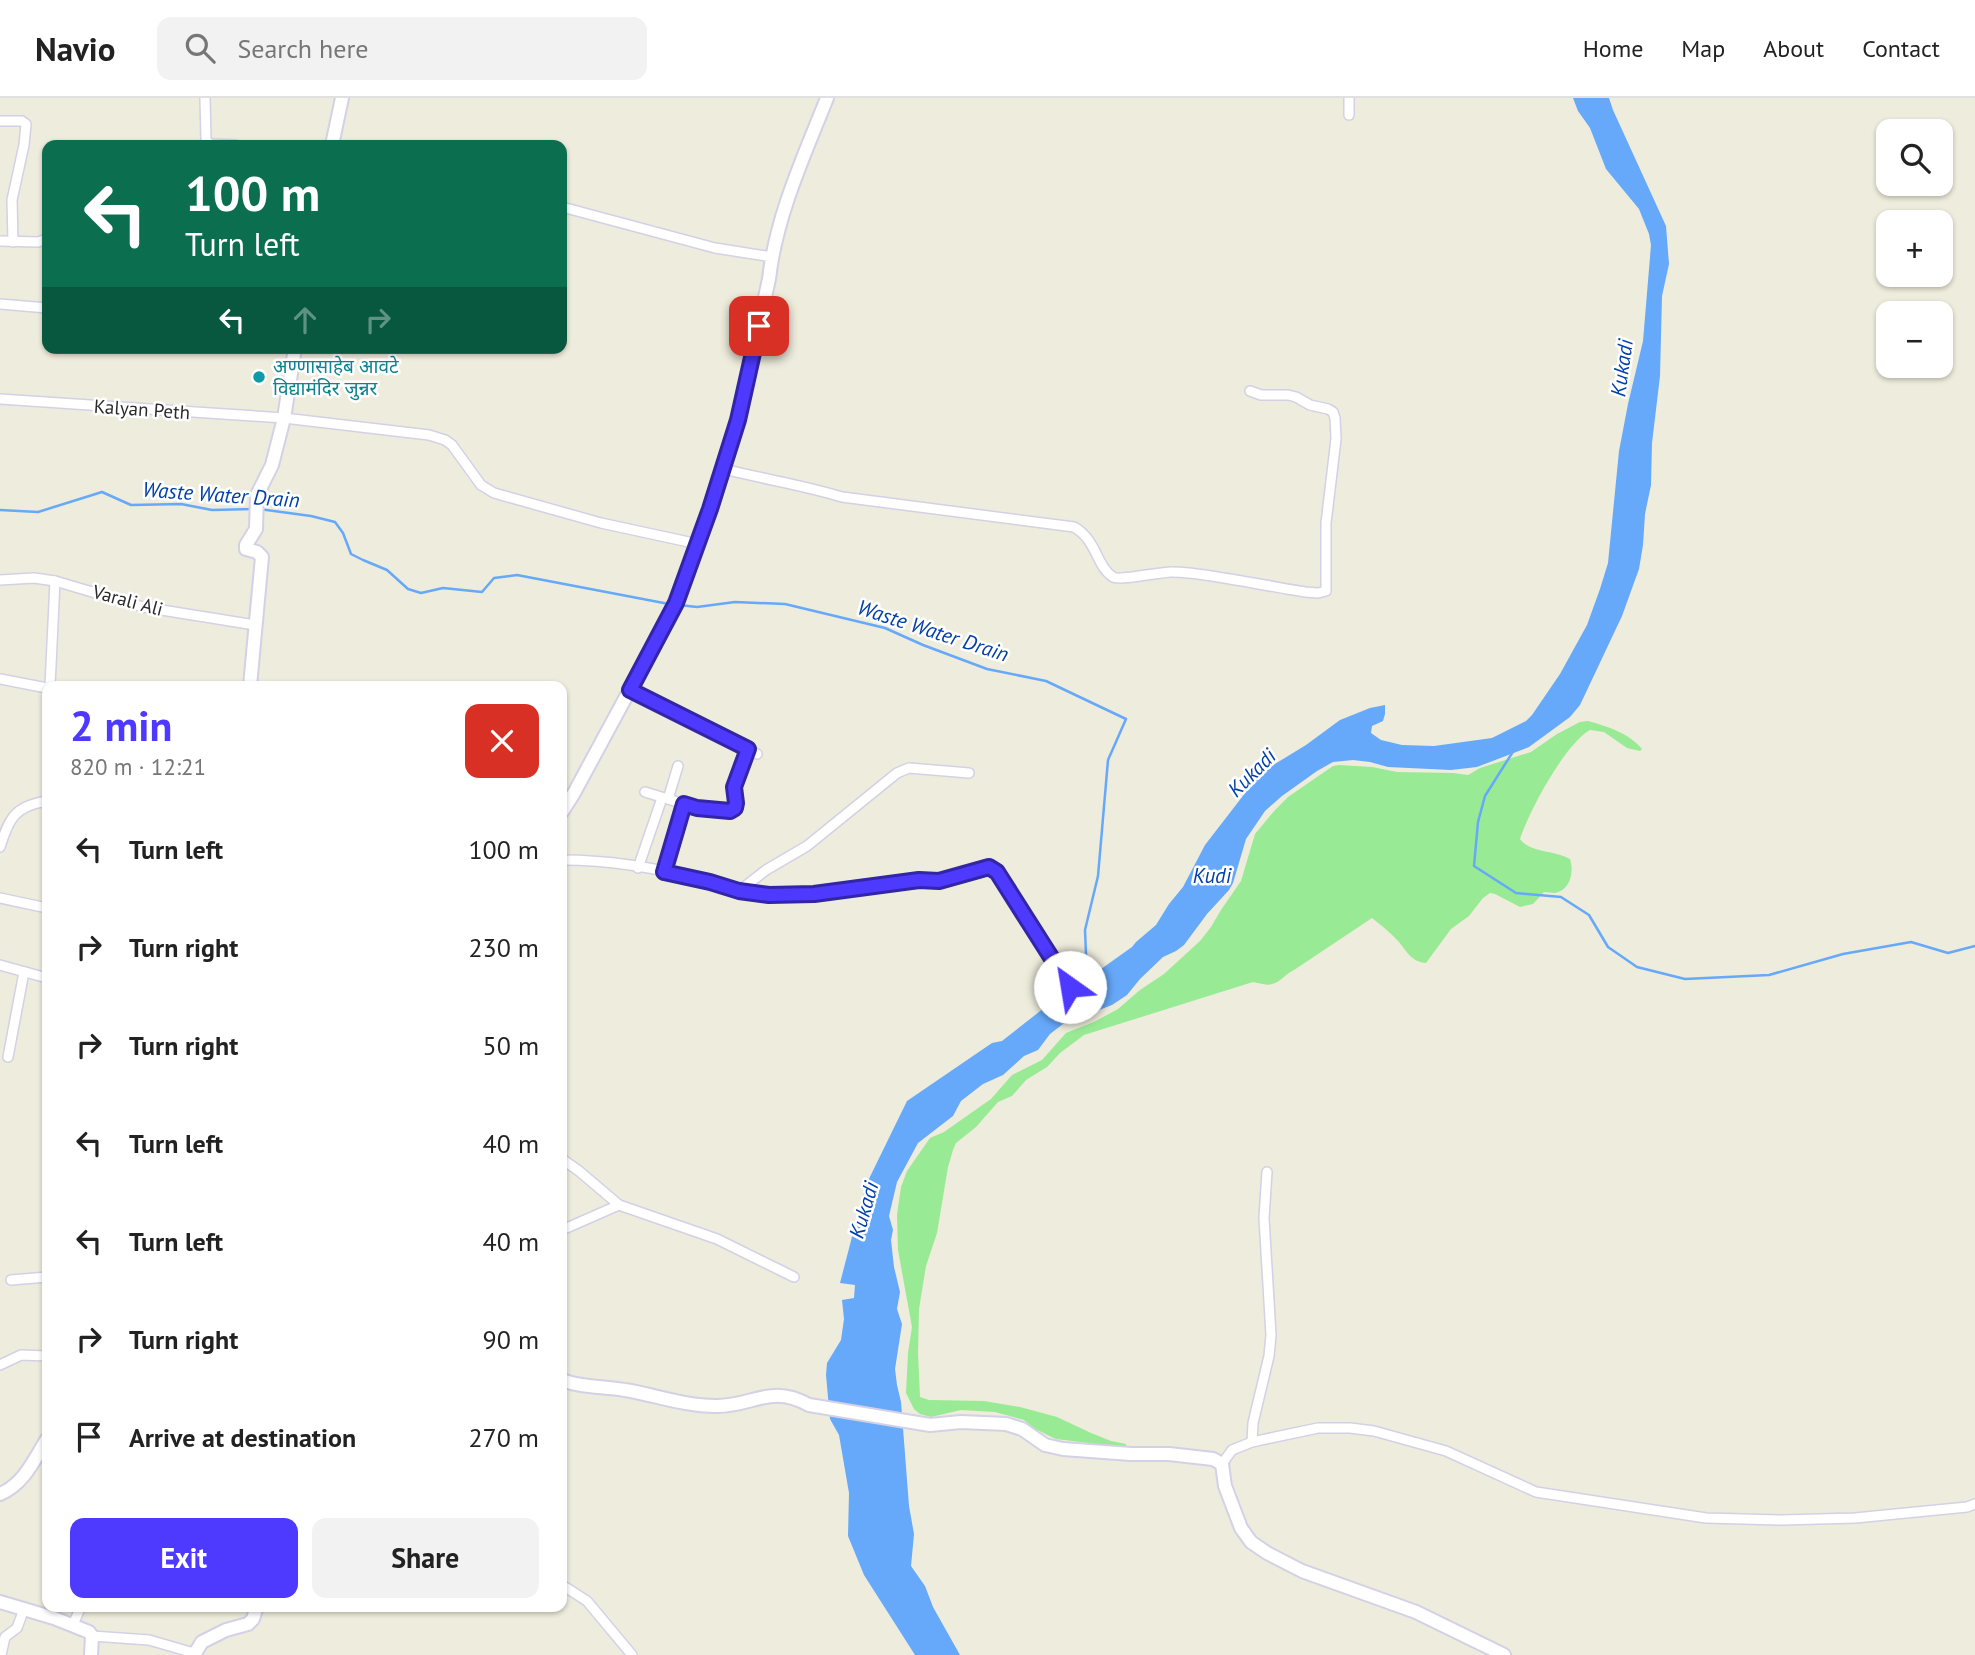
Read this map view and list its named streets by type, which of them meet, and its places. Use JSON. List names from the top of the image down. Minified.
{"streets":{"street":["Kalyan Peth","Varali Ali"]},"water":["Kukadi","Waste Water Drain","Kudi"],"places":["अण्णासाहेब आवटे विद्यामंदिर जुन्नर"],"page":{"header":"Navio","search":"Search here","nav":["Home","Map","About","Contact"],"map_buttons":["+","−"],"turn":["100 m","Turn left"],"heading":["2 min","820 m · 12:21"],"list":[{"name":"Turn left","value":"100 m"},{"name":"Turn right","value":"230 m"},{"name":"Turn right","value":"50 m"},{"name":"Turn left","value":"40 m"},{"name":"Turn left","value":"40 m"},{"name":"Turn right","value":"90 m"},{"name":"Arrive at destination","value":"270 m"}],"buttons":["Exit","Share"]}}
